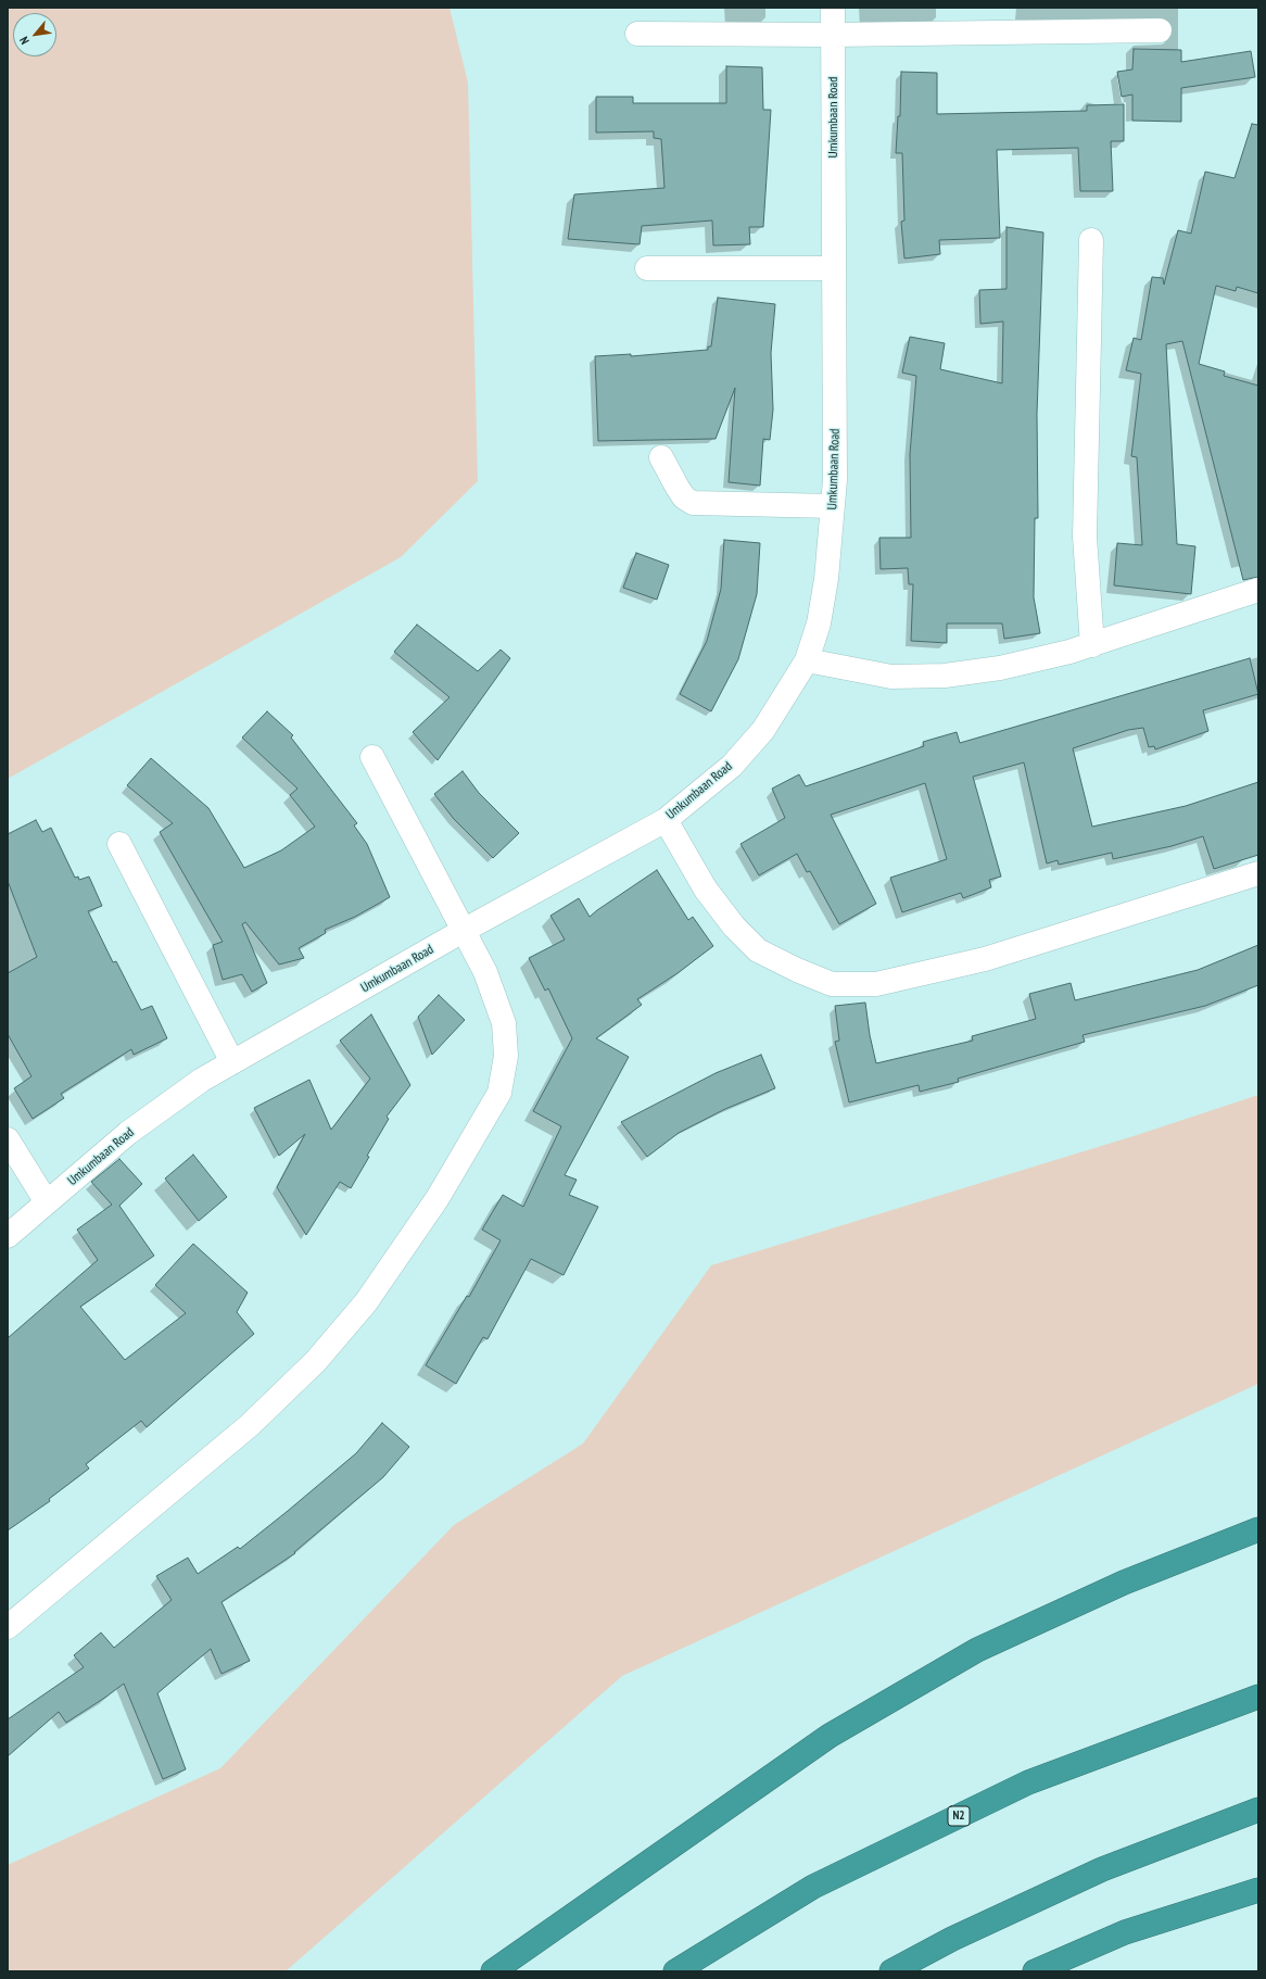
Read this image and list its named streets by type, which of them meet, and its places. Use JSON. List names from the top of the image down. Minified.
{"streets":{"highway":["N2"],"street":["Umkumbaan Road"]},"north":"bottom left"}
